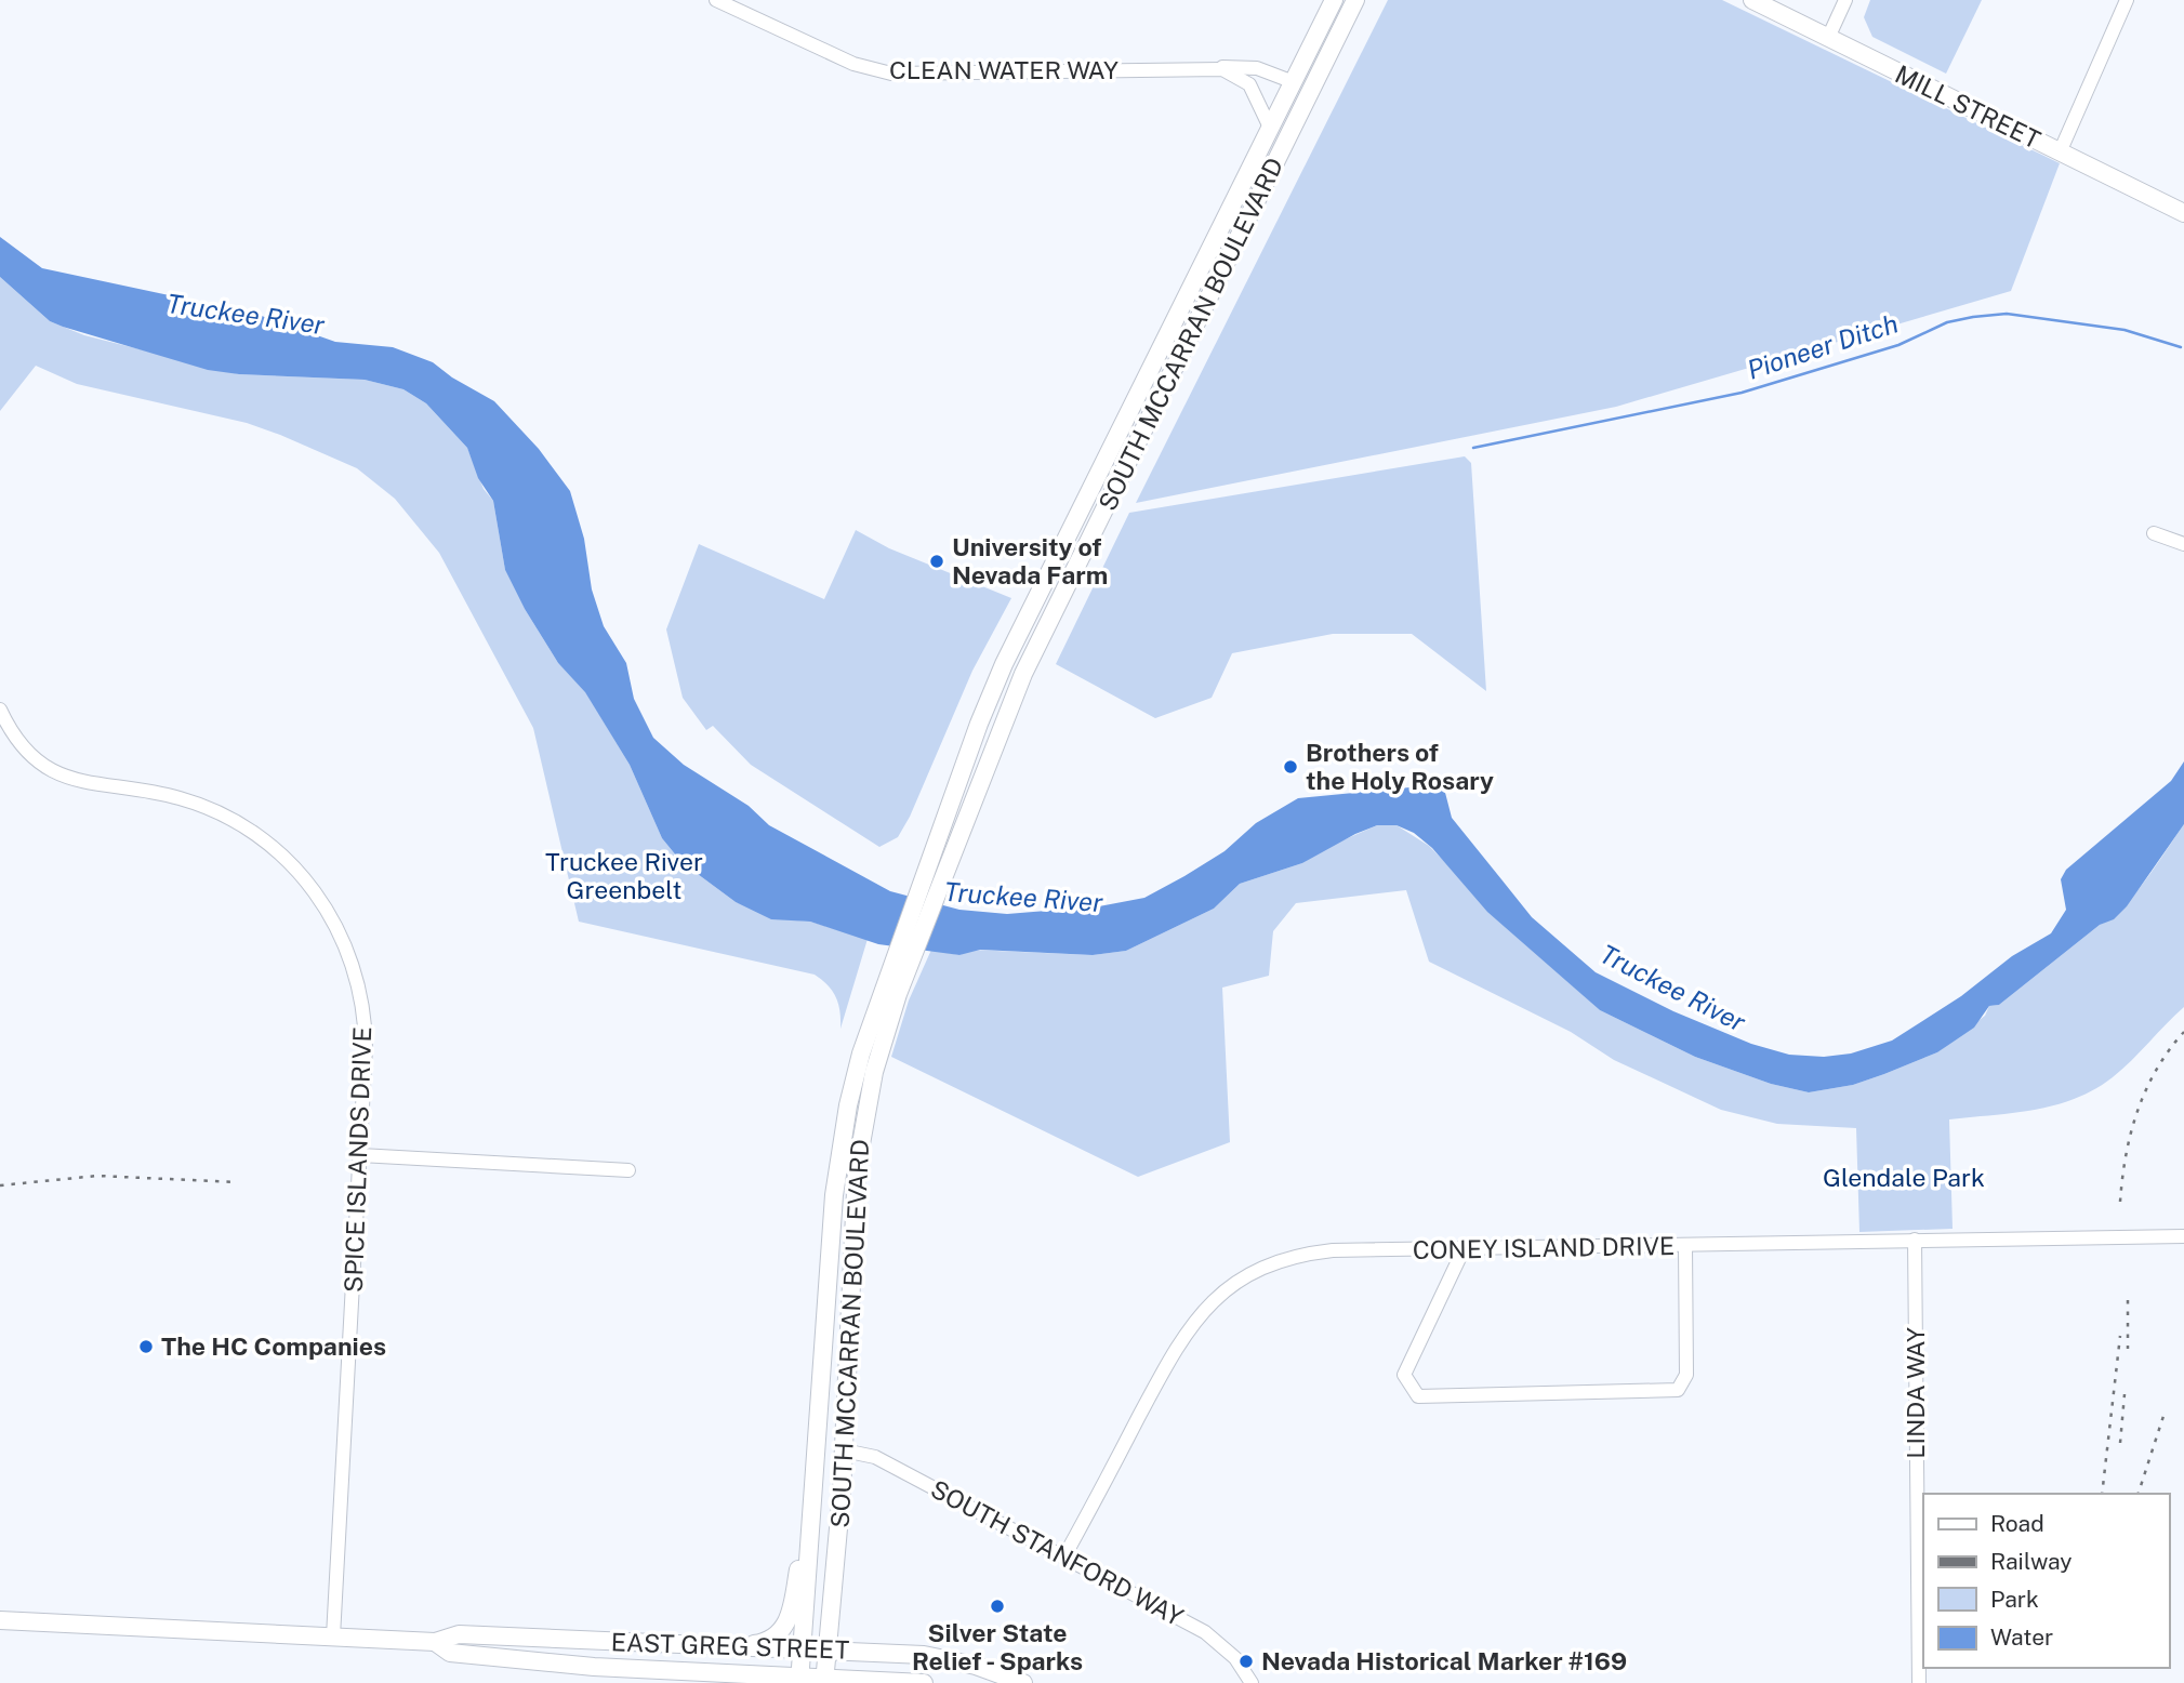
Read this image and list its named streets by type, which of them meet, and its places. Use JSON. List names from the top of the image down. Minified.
{"streets":{"main road":["MILL STREET","SOUTH MCCARRAN BOULEVARD","EAST GREG STREET"],"street":["CLEAN WATER WAY","SPICE ISLANDS DRIVE","CONEY ISLAND DRIVE","LINDA WAY","SOUTH STANFORD WAY"]},"crossings":[["CLEAN WATER WAY","SOUTH MCCARRAN BOULEVARD"],["SOUTH MCCARRAN BOULEVARD","SOUTH STANFORD WAY"],["SOUTH MCCARRAN BOULEVARD","EAST GREG STREET"],["SPICE ISLANDS DRIVE","EAST GREG STREET"],["CONEY ISLAND DRIVE","LINDA WAY"],["CONEY ISLAND DRIVE","SOUTH STANFORD WAY"]],"water":["Truckee River","Pioneer Ditch"],"parks":["Truckee River Greenbelt","Glendale Park"],"places":["University of Nevada Farm","Brothers of the Holy Rosary","The HC Companies","Silver State Relief - Sparks","Nevada Historical Marker #169"],"legend":["Road","Railway","Park","Water"]}
